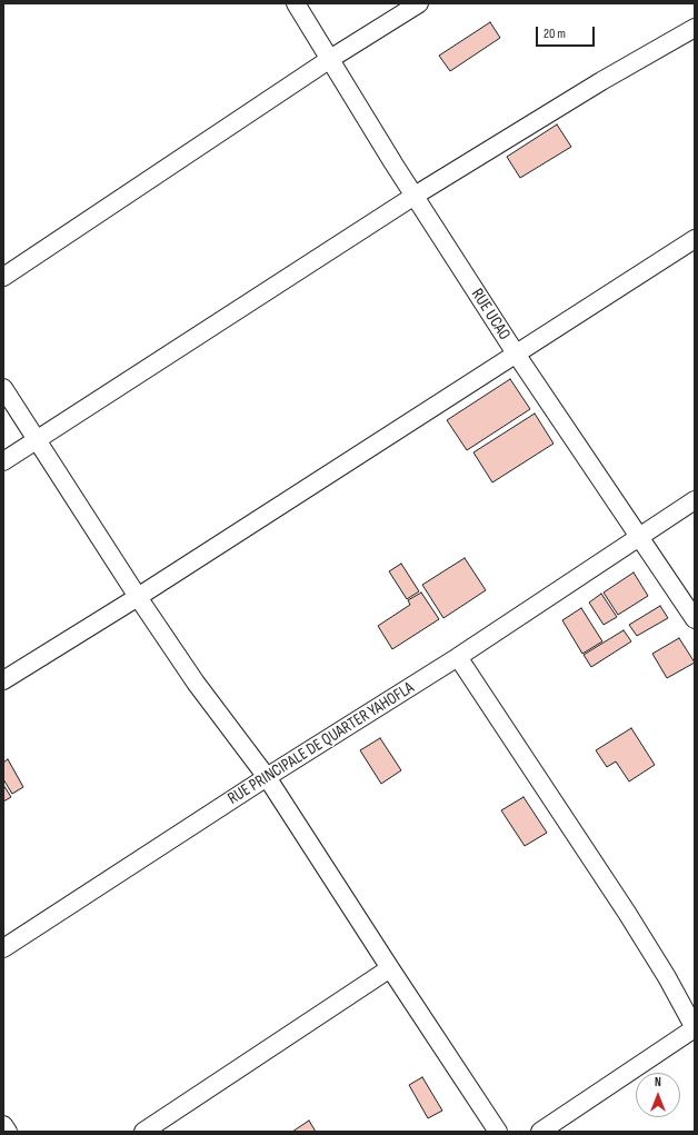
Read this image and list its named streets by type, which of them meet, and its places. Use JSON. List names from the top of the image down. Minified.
{"streets":{"street":["RUE UCAO","RUE PRINCIPALE DE QUARTER YAHOFLA"]},"crossings":[["RUE UCAO","RUE PRINCIPALE DE QUARTER YAHOFLA"]],"scale_bar":"20 m","north":"top"}
